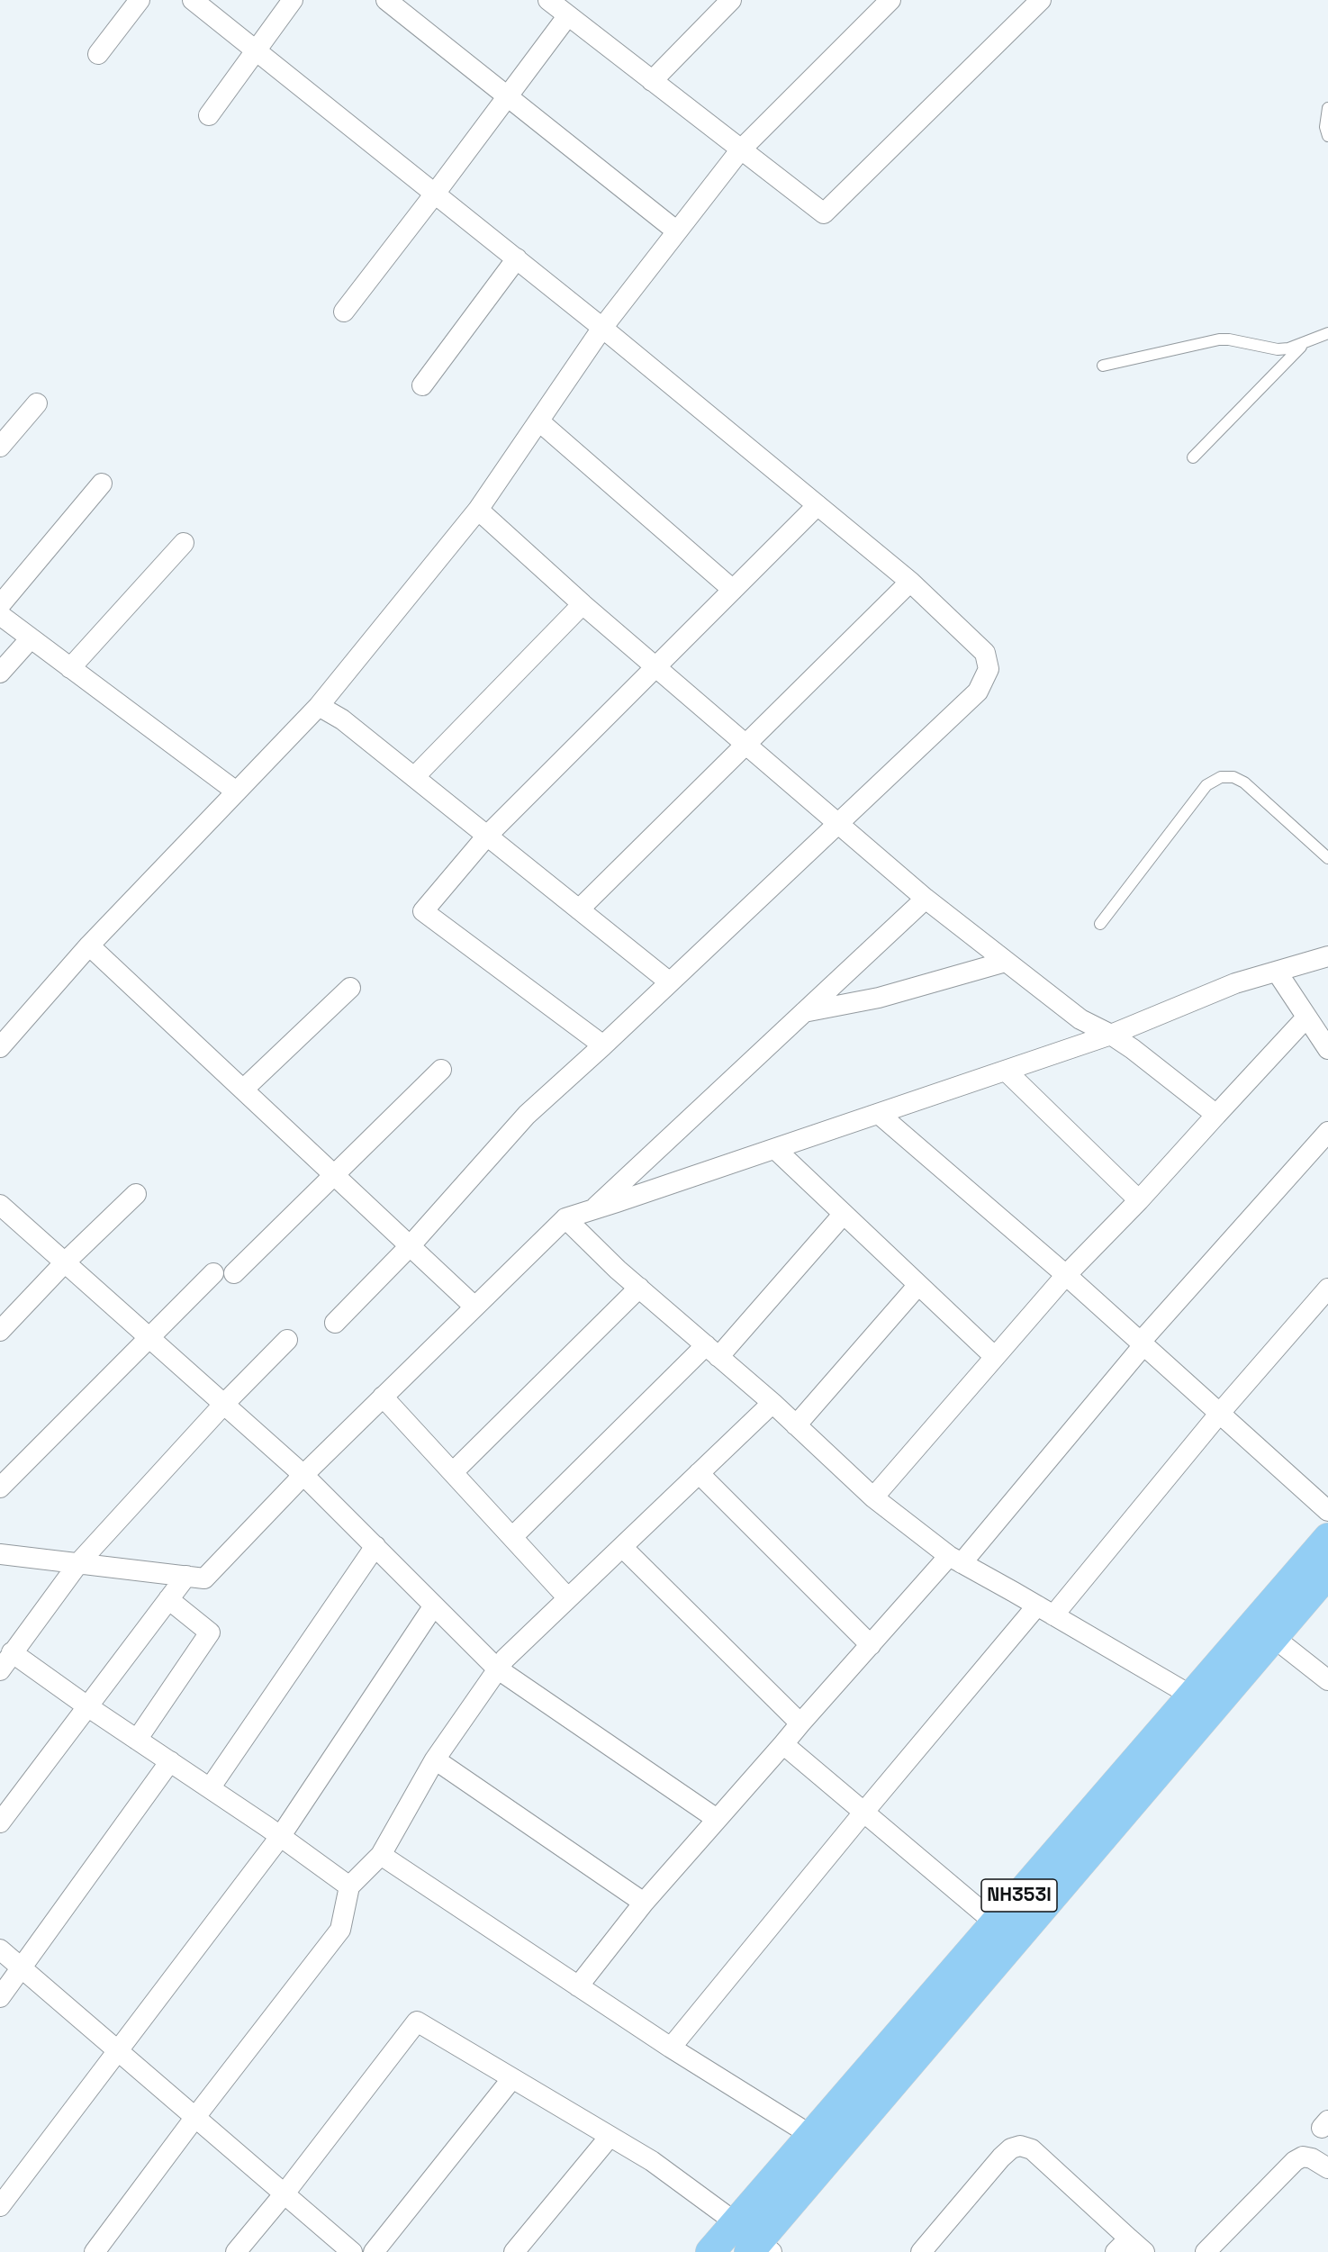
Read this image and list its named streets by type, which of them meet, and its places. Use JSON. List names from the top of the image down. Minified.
{"streets":{"highway":["NH353I"]}}
